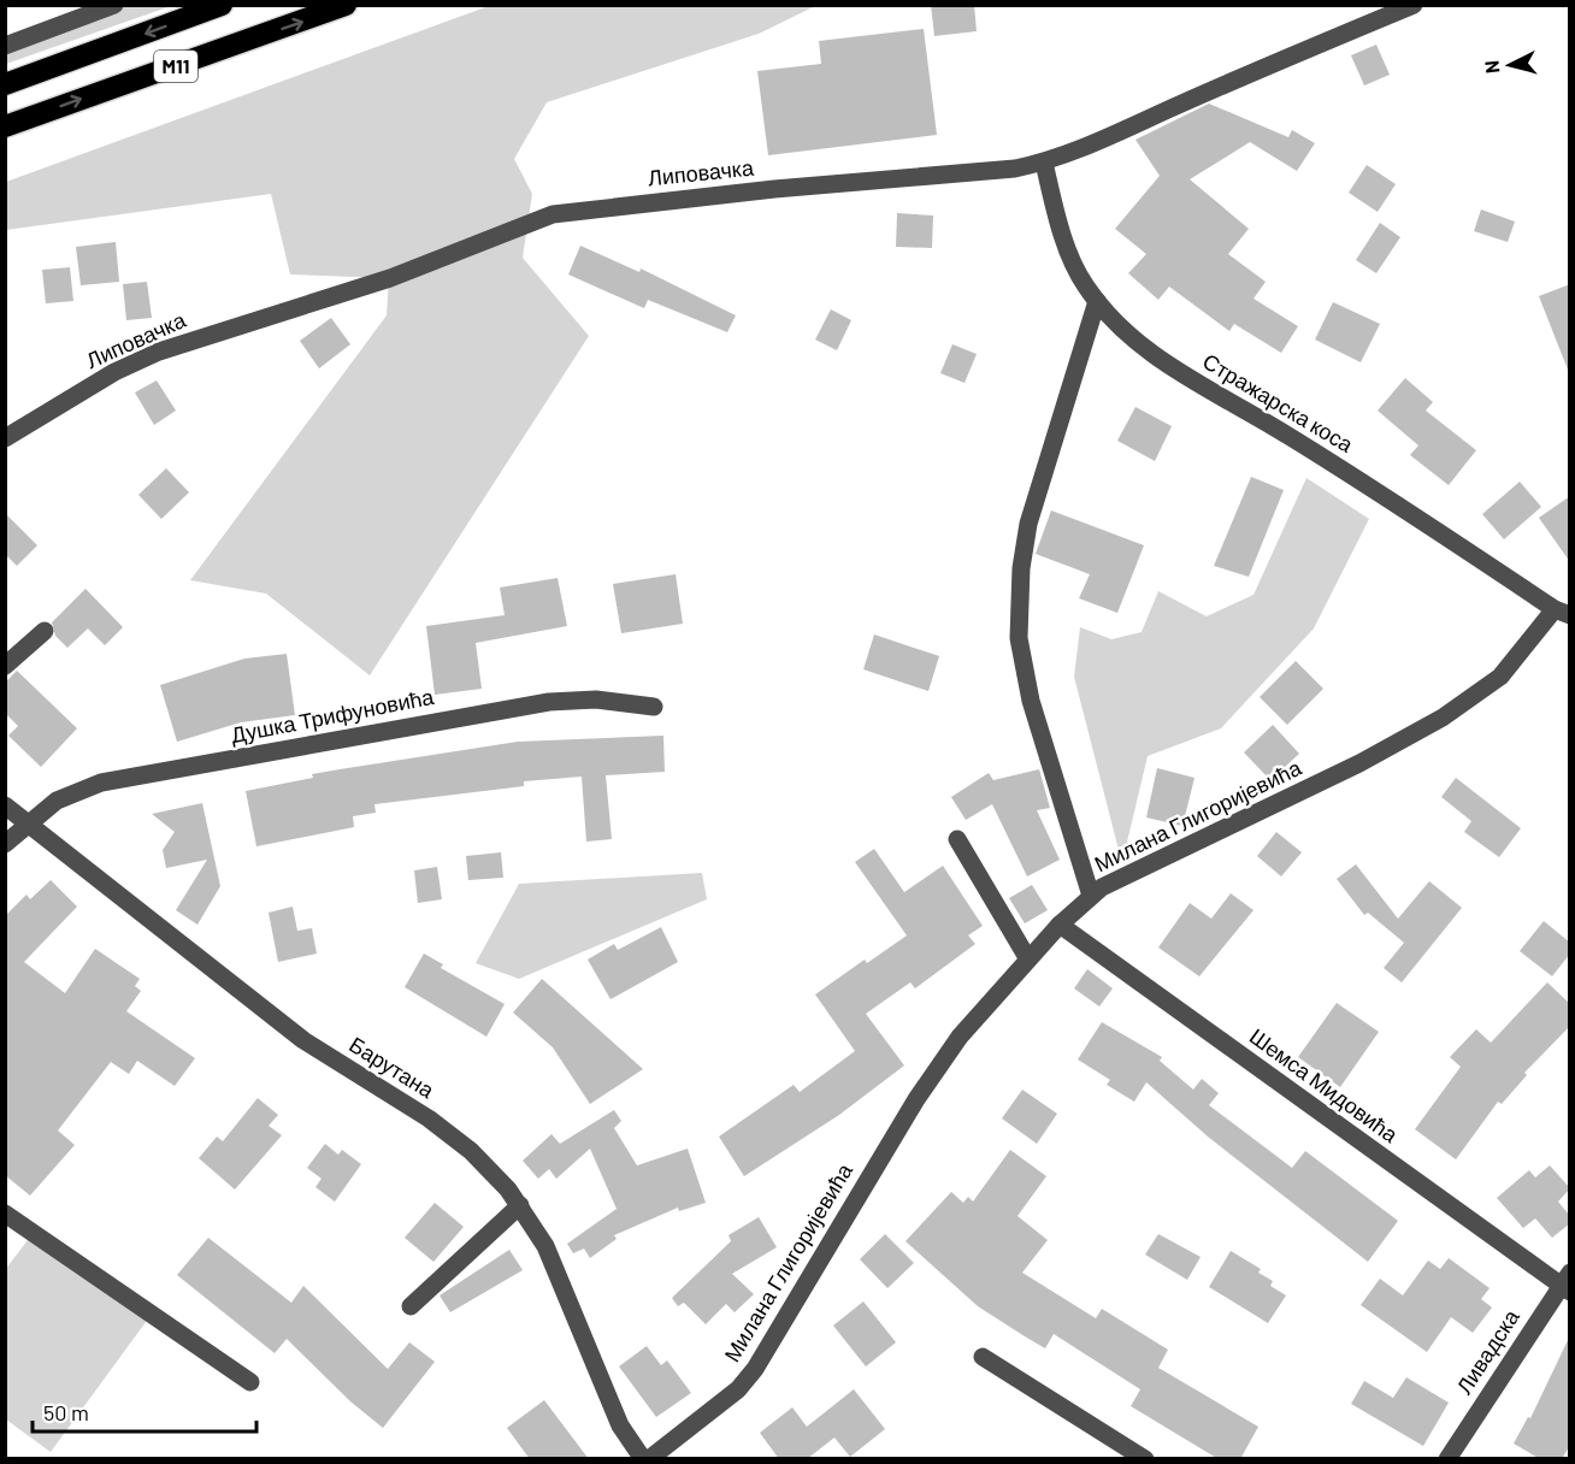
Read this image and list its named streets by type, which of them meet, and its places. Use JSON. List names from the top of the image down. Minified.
{"streets":{"highway":["M11"],"street":["Липовачка","Стражарска коса","Душка Трифуновића","Милана Глигоријевића","Барутана","Шемса Мидовића","Ливадска"]},"crossings":[["Липовачка","Стражарска коса"],["Стражарска коса","Милана Глигоријевића"],["Душка Трифуновића","Барутана"],["Милана Глигоријевића","Шемса Мидовића"],["Шемса Мидовића","Ливадска"]],"scale_bar":"50 m","north":"left"}
